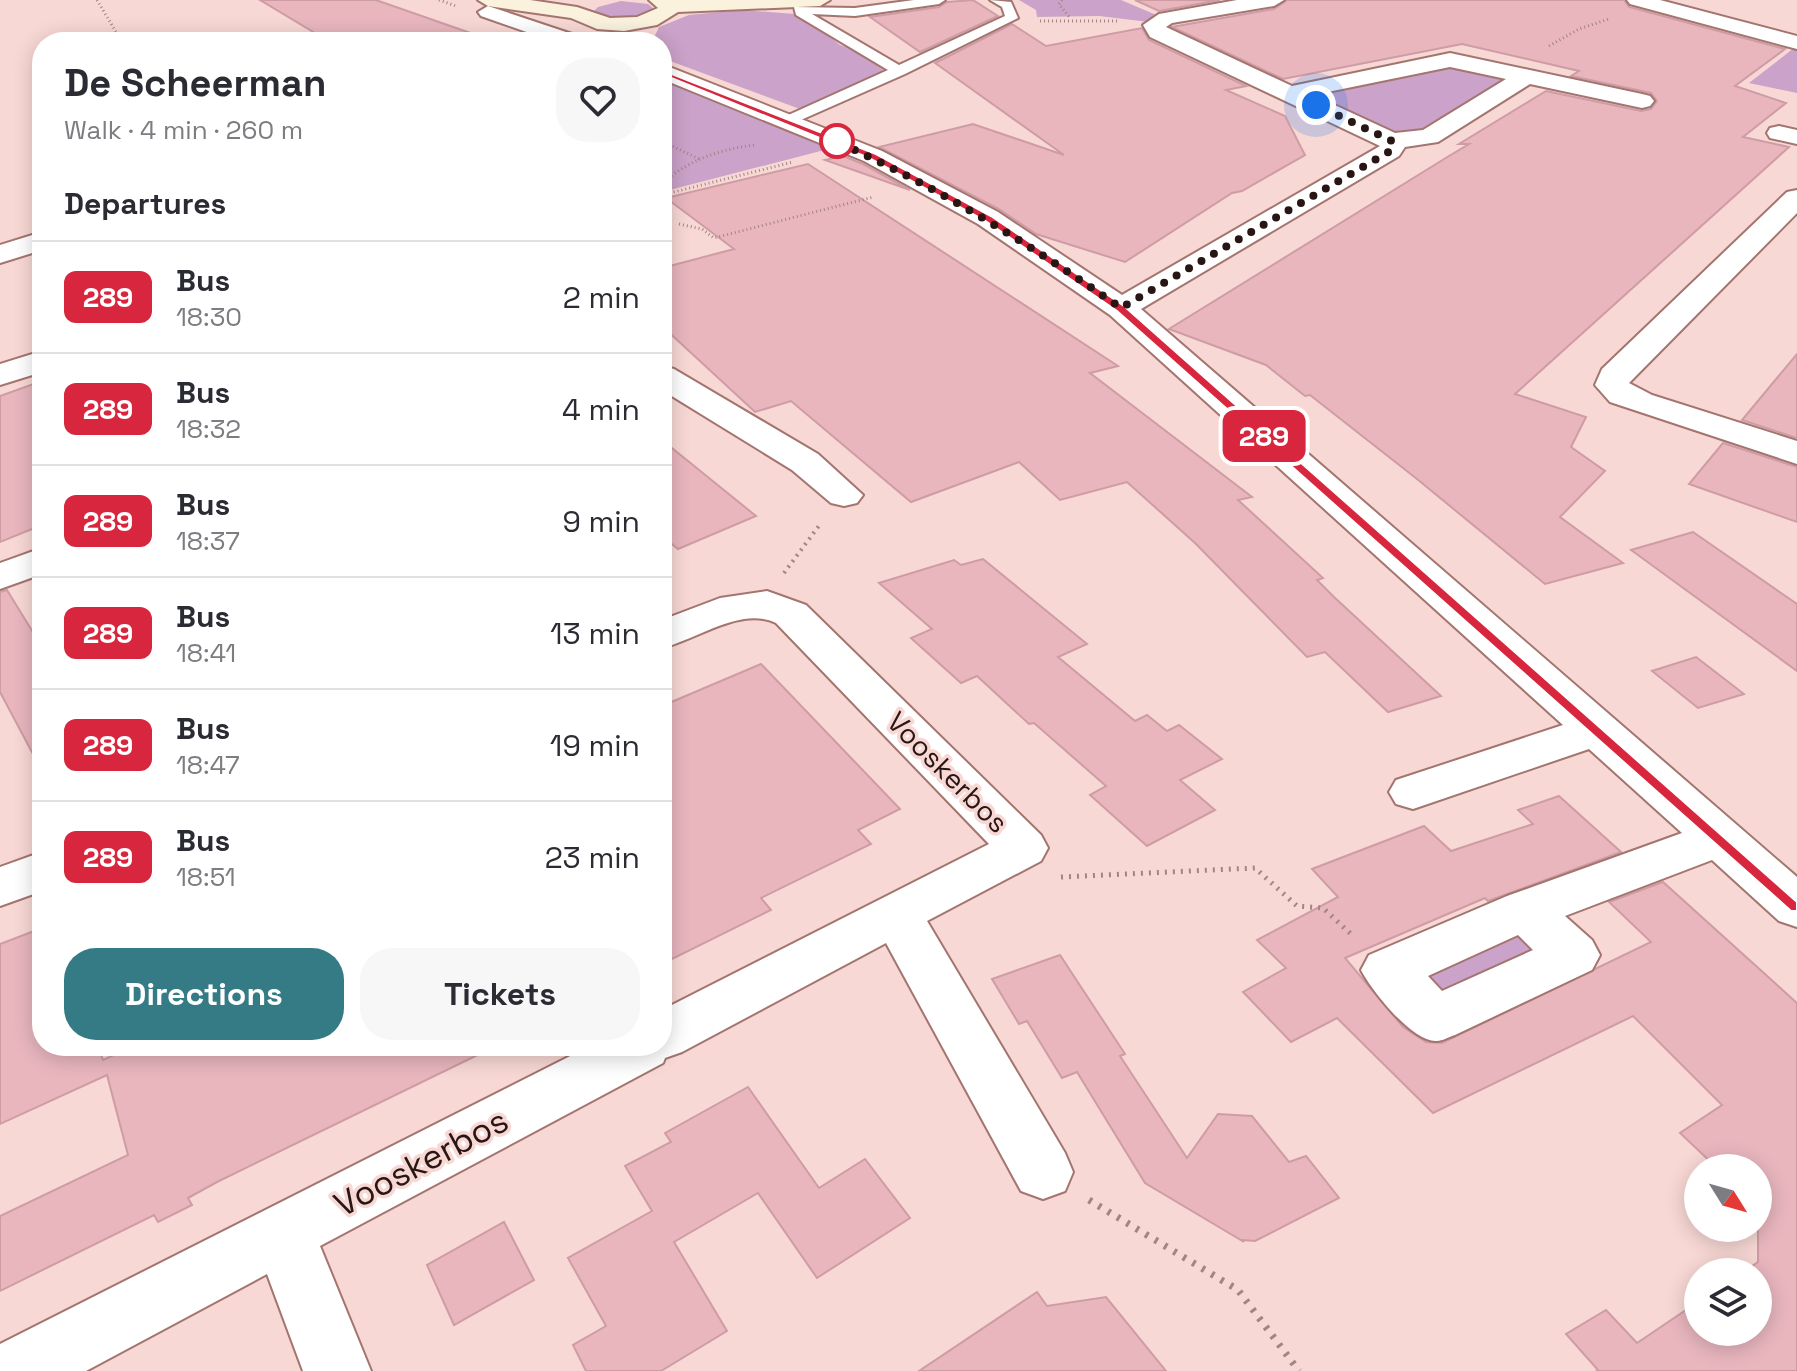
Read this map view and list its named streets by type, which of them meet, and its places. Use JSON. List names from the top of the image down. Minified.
{"streets":{"street":["Vooskerbos"]},"lines":["bus line 289"],"north":"bottom right","page":{"on_map":"289","heading":[["De Scheerman","Walk · 4 min · 260 m"],"Departures"],"list":[{"mark":"289","name":"Bus","note":"18:30","value":"2 min"},{"mark":"289","name":"Bus","note":"18:32","value":"4 min"},{"mark":"289","name":"Bus","note":"18:37","value":"9 min"},{"mark":"289","name":"Bus","note":"18:41","value":"13 min"},{"mark":"289","name":"Bus","note":"18:47","value":"19 min"},{"mark":"289","name":"Bus","note":"18:51","value":"23 min"}],"buttons":["Directions","Tickets"]}}
